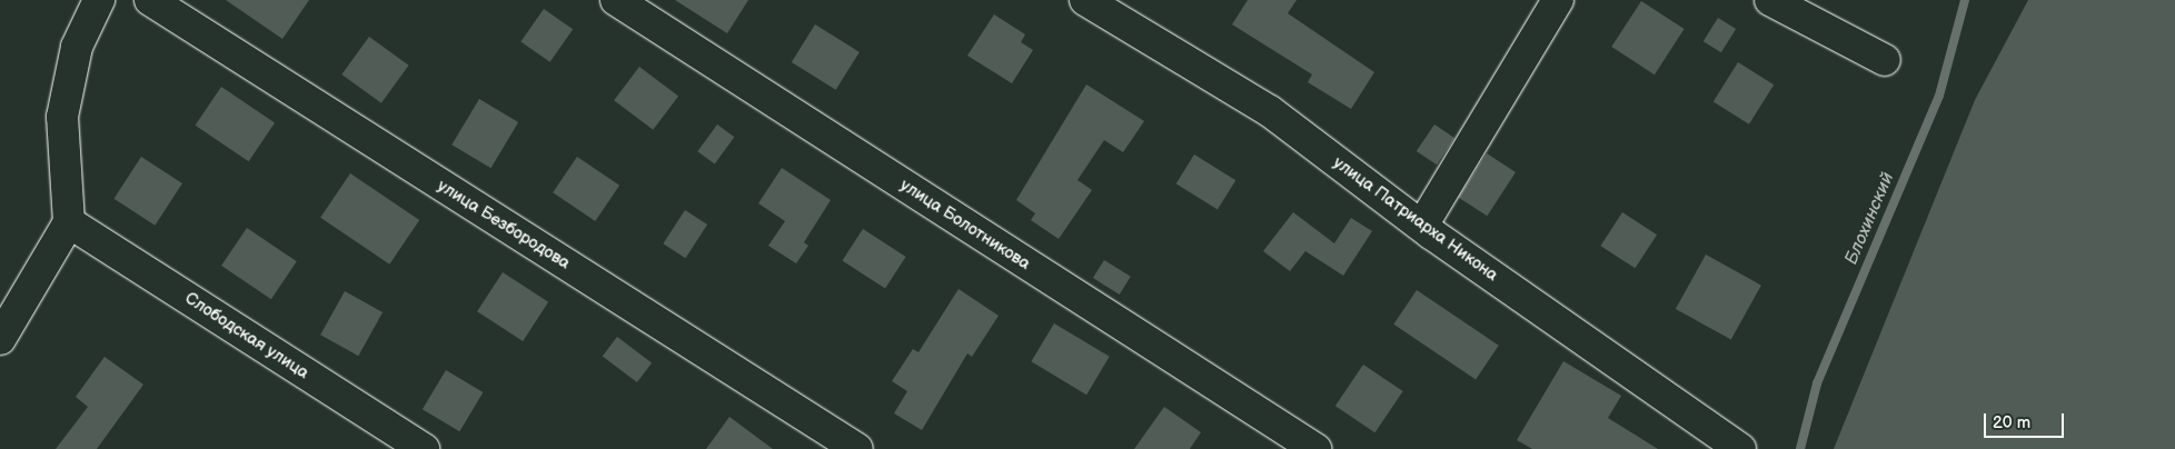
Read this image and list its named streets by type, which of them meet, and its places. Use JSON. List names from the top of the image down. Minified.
{"streets":{"street":["улица Патриарха Никона","улица Безбородова","улица Болотникова","Слободская улица"]},"water":["Блохинский"],"scale_bar":"20 m"}
